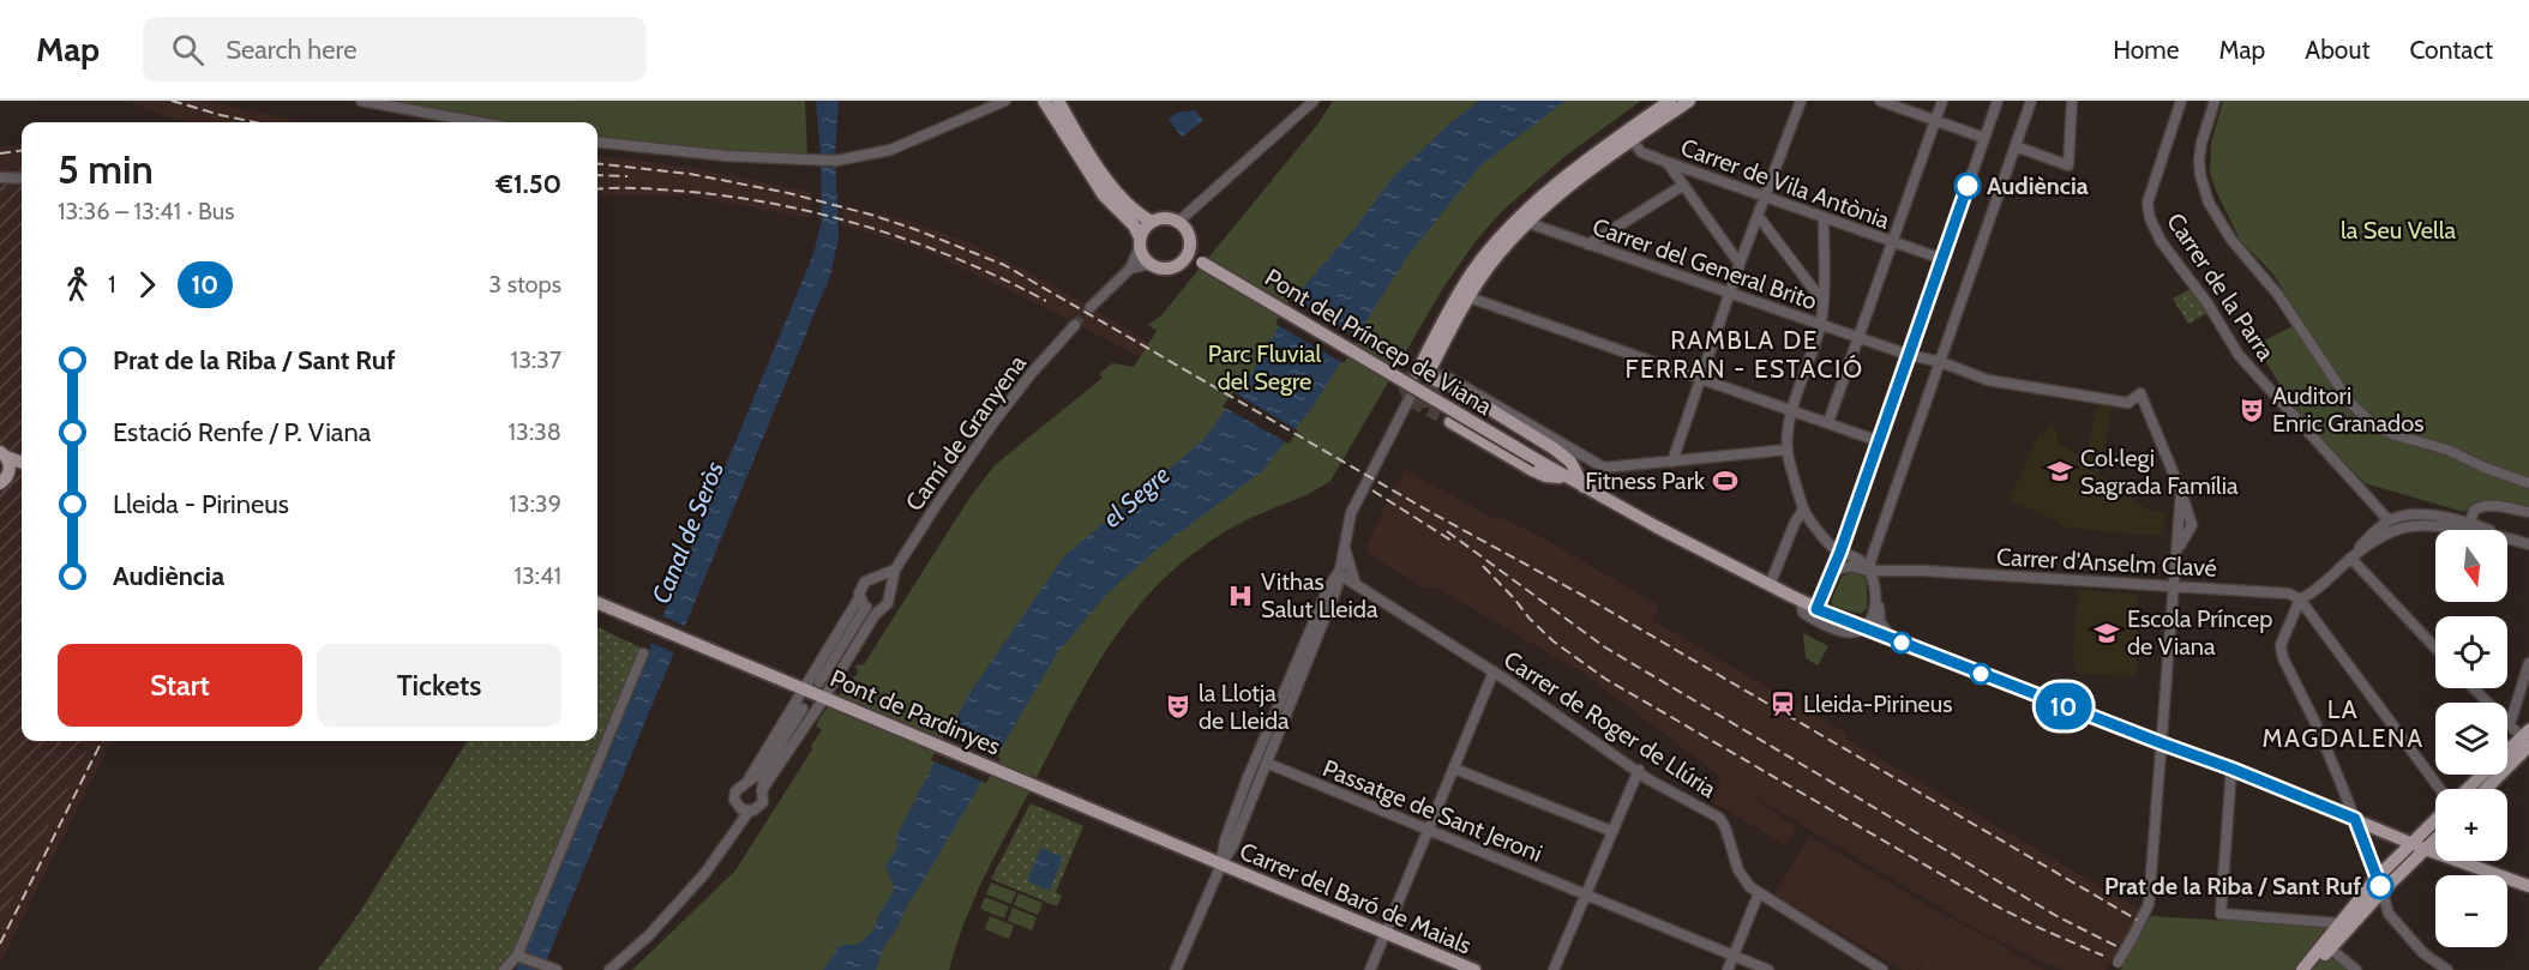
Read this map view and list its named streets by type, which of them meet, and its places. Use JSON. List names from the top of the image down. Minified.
{"streets":{"main road":["Pont del Príncep de Viana","Pont de Pardinyes","Carrer del Baró de Maials"],"street":["Carrer de Vila Antònia","Carrer del General Brito","Carrer de la Parra","Camí de Granyena","Carrer d'Anselm Clavé","Carrer de Roger de Llúria","Passatge de Sant Jeroni"]},"crossings":[["Carrer del General Brito","Carrer d'Anselm Clavé"],["Pont de Pardinyes","Carrer del Baró de Maials"]],"districts":["RAMBLA DE FERRAN - ESTACIÓ","LA MAGDALENA"],"water":["el Segre","Canal de Seròs"],"parks":["la Seu Vella","Parc Fluvial del Segre"],"places":{"other":["Audiència","Prat de la Riba / Sant Ruf"],"theatre":["Auditori Enric Granados","la Llotja de Lleida"],"school or university":["Col·legi Sagrada Família","Escola Príncep de Viana"],"sports":["Fitness Park"],"hospital":["Vithas Salut Lleida"],"station":["Lleida-Pirineus"]},"lines":["bus line 10"],"north":"bottom","page":{"header":"Map","search":"Search here","nav":["Home","Map","About","Contact"],"on_map":"10","heading":["5 min","13:36 – 13:41 · Bus","€1.50"],"legs":["1","10","3 stops"],"list":[{"name":"Prat de la Riba / Sant Ruf","value":"13:37"},{"name":"Estació Renfe / P. Viana","value":"13:38"},{"name":"Lleida - Pirineus","value":"13:39"},{"name":"Audiència","value":"13:41"}],"map_buttons":["+","−"],"buttons":["Start","Tickets"]}}
